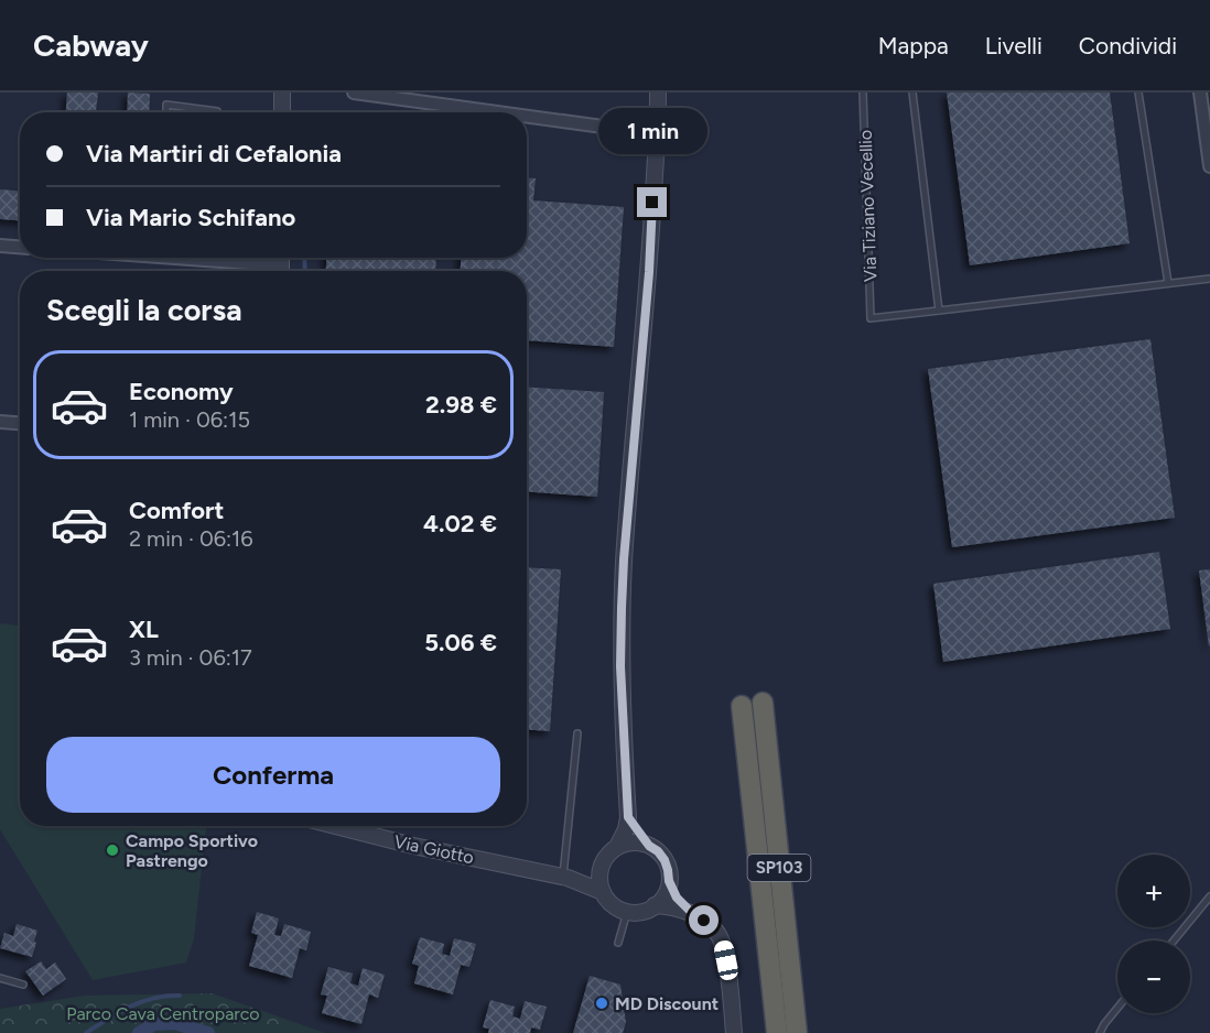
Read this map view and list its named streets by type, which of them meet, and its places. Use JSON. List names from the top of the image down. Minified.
{"streets":{"highway":["SP103"],"street":["Via Giotto"],"lane":["Via Tiziano Vecellio"]},"parks":["Parco Cava Centroparco"],"places":["Campo Sportivo Pastrengo","MD Discount"],"page":{"header":"Cabway","nav":["Mappa","Livelli","Condividi"],"bubble":"1 min","banner":["Via Martiri di Cefalonia","Via Mario Schifano"],"heading":"Scegli la corsa","list":[{"name":"Economy","note":"1 min · 06:15","value":"2.98 €"},{"name":"Comfort","note":"2 min · 06:16","value":"4.02 €"},{"name":"XL","note":"3 min · 06:17","value":"5.06 €"}],"buttons":"Conferma","map_buttons":["+","−"]}}
